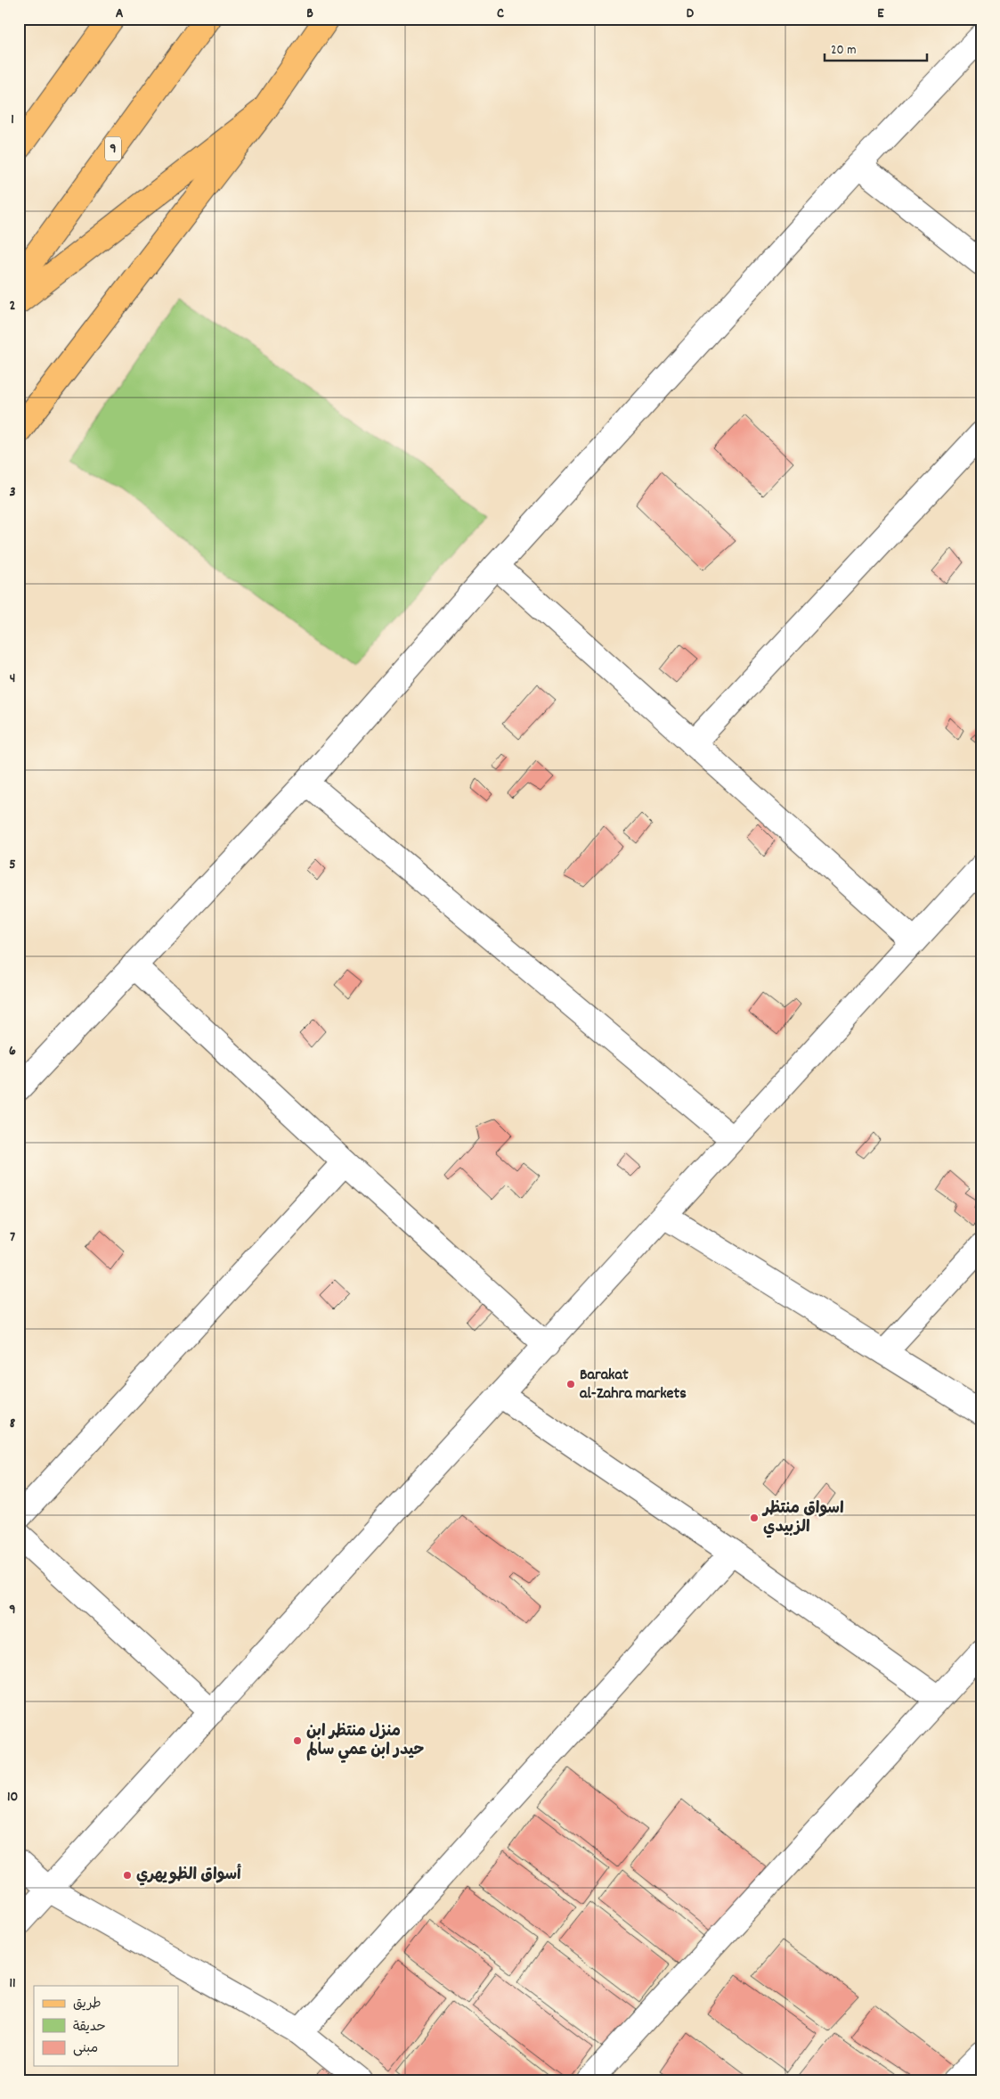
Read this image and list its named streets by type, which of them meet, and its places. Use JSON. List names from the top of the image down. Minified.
{"streets":{"main road":["9"]},"places":["Barakat al-Zahra markets","اسواق منتظر الزبيدي","منزل منتظر ابن حيدر ابن عمي سالم","أسواق الظويهري"],"legend":["طريق","حديقة","مبنى"],"scale_bar":"20 m","grid":{"columns":["A","B","C","D","E"],"rows":["1","2","3","4","5","6","7","8","9","10","11"]}}
